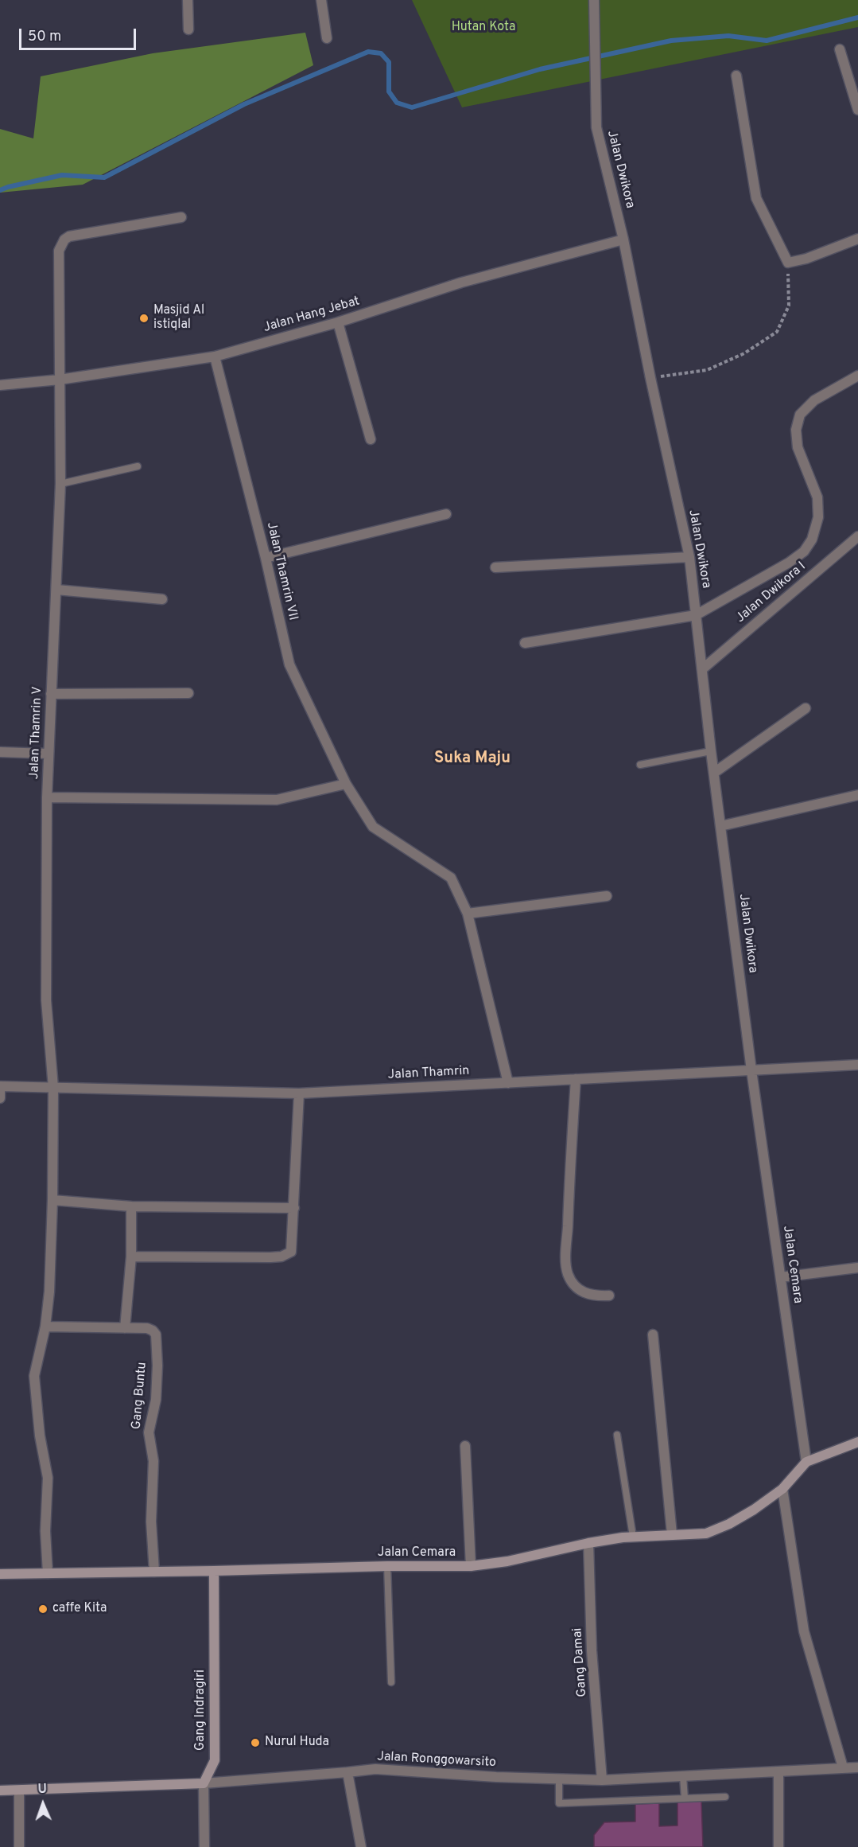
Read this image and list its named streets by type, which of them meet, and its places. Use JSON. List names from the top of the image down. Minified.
{"streets":{"street":["Jalan Dwikora","Jalan Hang Jebat","Jalan Thamrin VII","Jalan Dwikora I","Jalan Thamrin V","Jalan Thamrin","Jalan Cemara","Gang Buntu","Gang Damai","Gang Indragiri","Jalan Ronggowarsito"]},"crossings":[["Jalan Dwikora","Jalan Hang Jebat"],["Jalan Dwikora","Jalan Dwikora I"],["Jalan Dwikora","Jalan Thamrin"],["Jalan Dwikora","Jalan Cemara"],["Jalan Hang Jebat","Jalan Thamrin VII"],["Jalan Hang Jebat","Jalan Thamrin V"],["Jalan Thamrin VII","Jalan Thamrin"],["Jalan Thamrin V","Jalan Thamrin"],["Jalan Thamrin V","Jalan Cemara"],["Jalan Thamrin V","Gang Buntu"],["Jalan Thamrin","Jalan Cemara"],["Jalan Cemara","Gang Buntu"],["Jalan Cemara","Gang Damai"],["Jalan Cemara","Gang Indragiri"],["Gang Damai","Jalan Ronggowarsito"],["Gang Indragiri","Jalan Ronggowarsito"]],"districts":["Suka Maju"],"parks":["Hutan Kota"],"places":["Masjid Al istiqlal","caffe Kita","Nurul Huda"],"scale_bar":"50 m","north":"top"}
